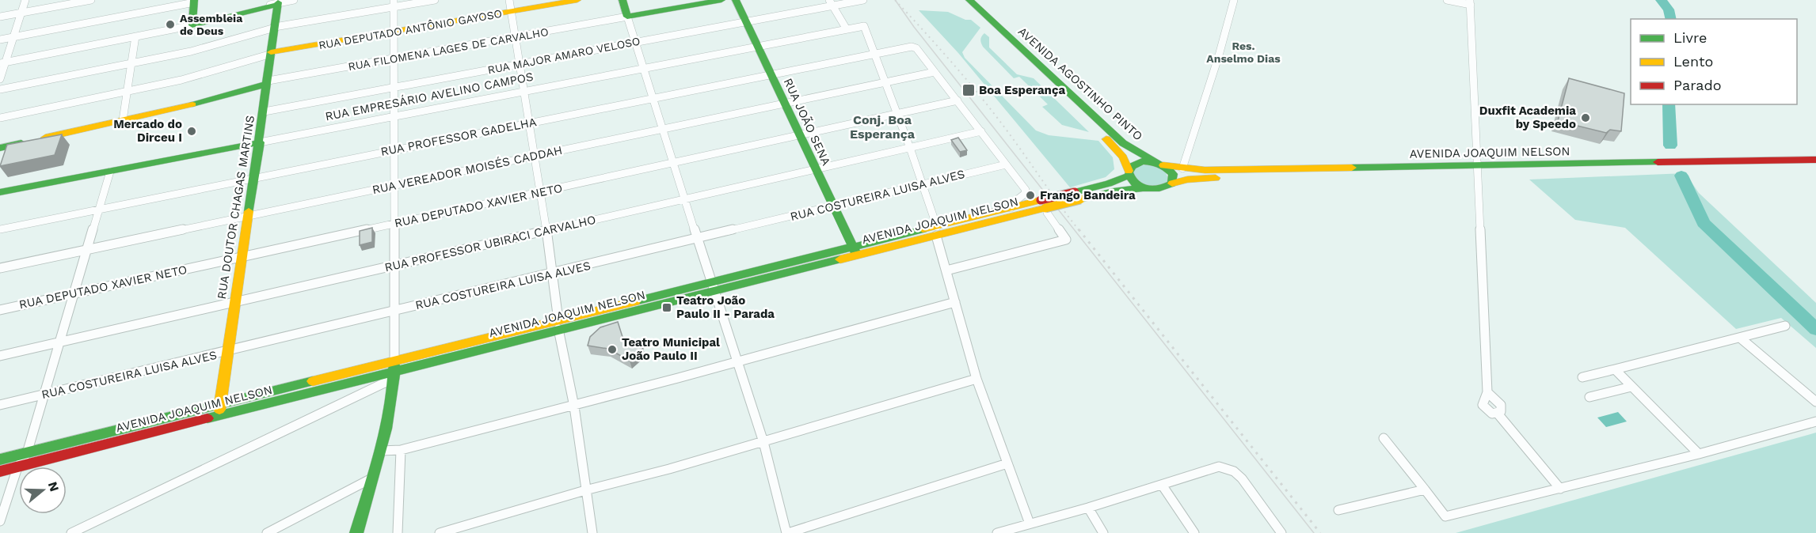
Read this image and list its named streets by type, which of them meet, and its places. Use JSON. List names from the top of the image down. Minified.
{"streets":{"main road":["RUA DEPUTADO ANTÔNIO GAYOSO","RUA FILOMENA LAGES DE CARVALHO","AVENIDA AGOSTINHO PINTO","RUA EMPRESÁRIO AVELINO CAMPOS","RUA JOÃO SENA","AVENIDA JOAQUIM NELSON","RUA DOUTOR CHAGAS MARTINS"],"street":["RUA MAJOR AMARO VELOSO","RUA PROFESSOR GADELHA","RUA VEREADOR MOISÉS CADDAH","RUA COSTUREIRA LUISA ALVES","RUA DEPUTADO XAVIER NETO","RUA PROFESSOR UBIRACI CARVALHO"]},"crossings":[["RUA DEPUTADO ANTÔNIO GAYOSO","RUA DOUTOR CHAGAS MARTINS"],["RUA FILOMENA LAGES DE CARVALHO","RUA DOUTOR CHAGAS MARTINS"],["RUA MAJOR AMARO VELOSO","RUA JOÃO SENA"],["RUA MAJOR AMARO VELOSO","RUA DOUTOR CHAGAS MARTINS"],["AVENIDA AGOSTINHO PINTO","AVENIDA JOAQUIM NELSON"],["RUA EMPRESÁRIO AVELINO CAMPOS","RUA JOÃO SENA"],["RUA EMPRESÁRIO AVELINO CAMPOS","RUA PROFESSOR GADELHA"],["RUA EMPRESÁRIO AVELINO CAMPOS","RUA DOUTOR CHAGAS MARTINS"],["RUA JOÃO SENA","RUA PROFESSOR GADELHA"],["RUA JOÃO SENA","AVENIDA JOAQUIM NELSON"],["RUA JOÃO SENA","RUA VEREADOR MOISÉS CADDAH"],["RUA JOÃO SENA","RUA COSTUREIRA LUISA ALVES"],["RUA JOÃO SENA","RUA DEPUTADO XAVIER NETO"],["RUA JOÃO SENA","RUA PROFESSOR UBIRACI CARVALHO"],["RUA PROFESSOR GADELHA","RUA VEREADOR MOISÉS CADDAH"],["RUA PROFESSOR GADELHA","RUA DOUTOR CHAGAS MARTINS"],["AVENIDA JOAQUIM NELSON","RUA DOUTOR CHAGAS MARTINS"],["RUA VEREADOR MOISÉS CADDAH","RUA DOUTOR CHAGAS MARTINS"],["RUA COSTUREIRA LUISA ALVES","RUA DOUTOR CHAGAS MARTINS"],["RUA DEPUTADO XAVIER NETO","RUA DOUTOR CHAGAS MARTINS"],["RUA DOUTOR CHAGAS MARTINS","RUA PROFESSOR UBIRACI CARVALHO"]],"districts":["Res. Anselmo Dias","Conj. Boa Esperança"],"places":{"other":["Assembleia de Deus","Duxfit Academia by Speedo","Mercado do Dirceu I","Frango Bandeira","Teatro Municipal João Paulo II"],"transit":["Boa Esperança","Teatro João Paulo II - Parada"]},"legend":["Livre","Lento","Parado"],"north":"right"}
